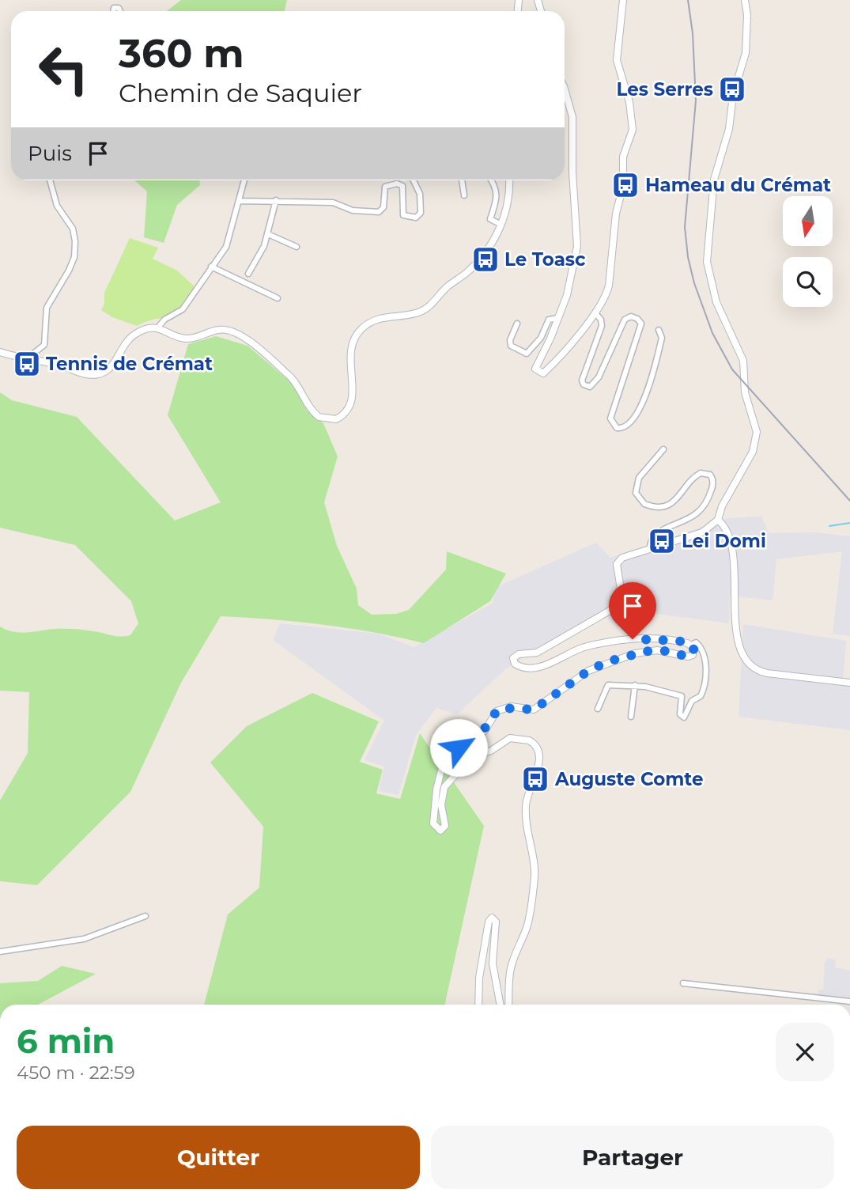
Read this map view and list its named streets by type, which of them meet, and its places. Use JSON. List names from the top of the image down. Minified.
{"places":{"bus stop":["Les Serres","Hameau du Crémat","Le Toasc","Tennis de Crémat","Lei Domi","Auguste Comte"]},"north":"bottom","page":{"turn":["360 m","Chemin de Saquier"],"then":"Puis","heading":["6 min","450 m · 22:59"],"buttons":["Quitter","Partager"]}}
